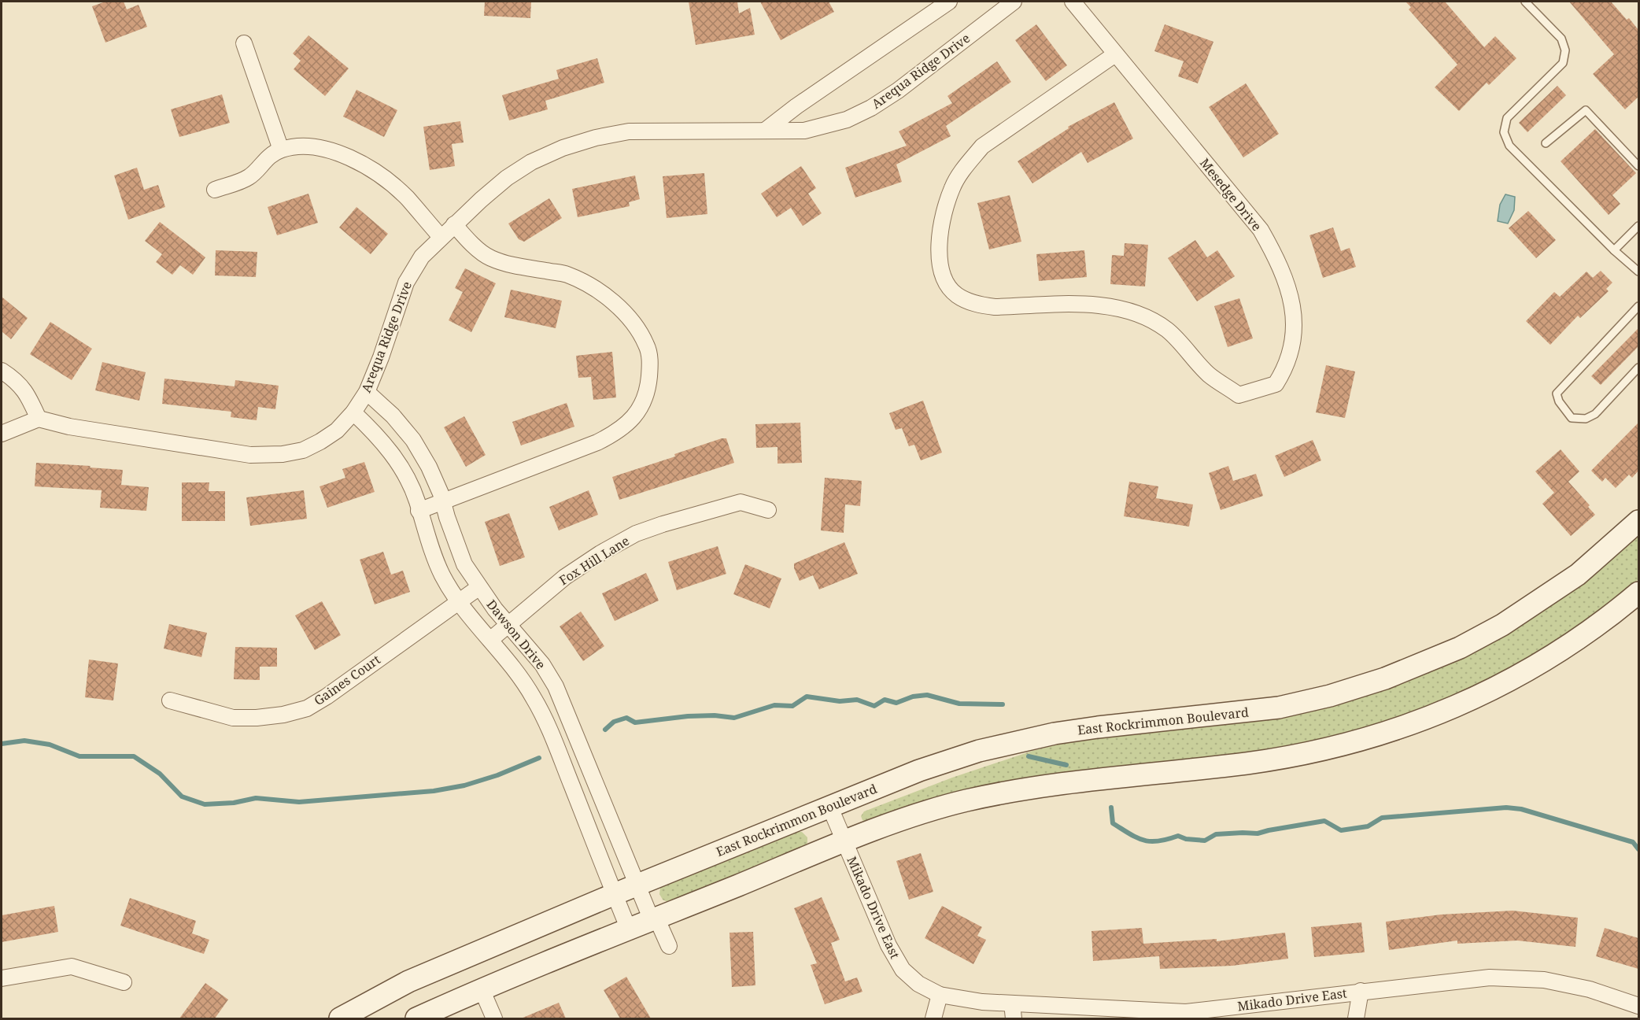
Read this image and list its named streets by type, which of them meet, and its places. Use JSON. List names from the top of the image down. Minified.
{"streets":{"main road":["East Rockrimmon Boulevard"],"street":["Arequa Ridge Drive","Mesedge Drive","Fox Hill Lane","Dawson Drive","Gaines Court","Mikado Drive East"]},"crossings":[["Arequa Ridge Drive","Dawson Drive"],["Fox Hill Lane","Dawson Drive"],["Dawson Drive","Gaines Court"],["Dawson Drive","East Rockrimmon Boulevard"],["East Rockrimmon Boulevard","Mikado Drive East"]]}
